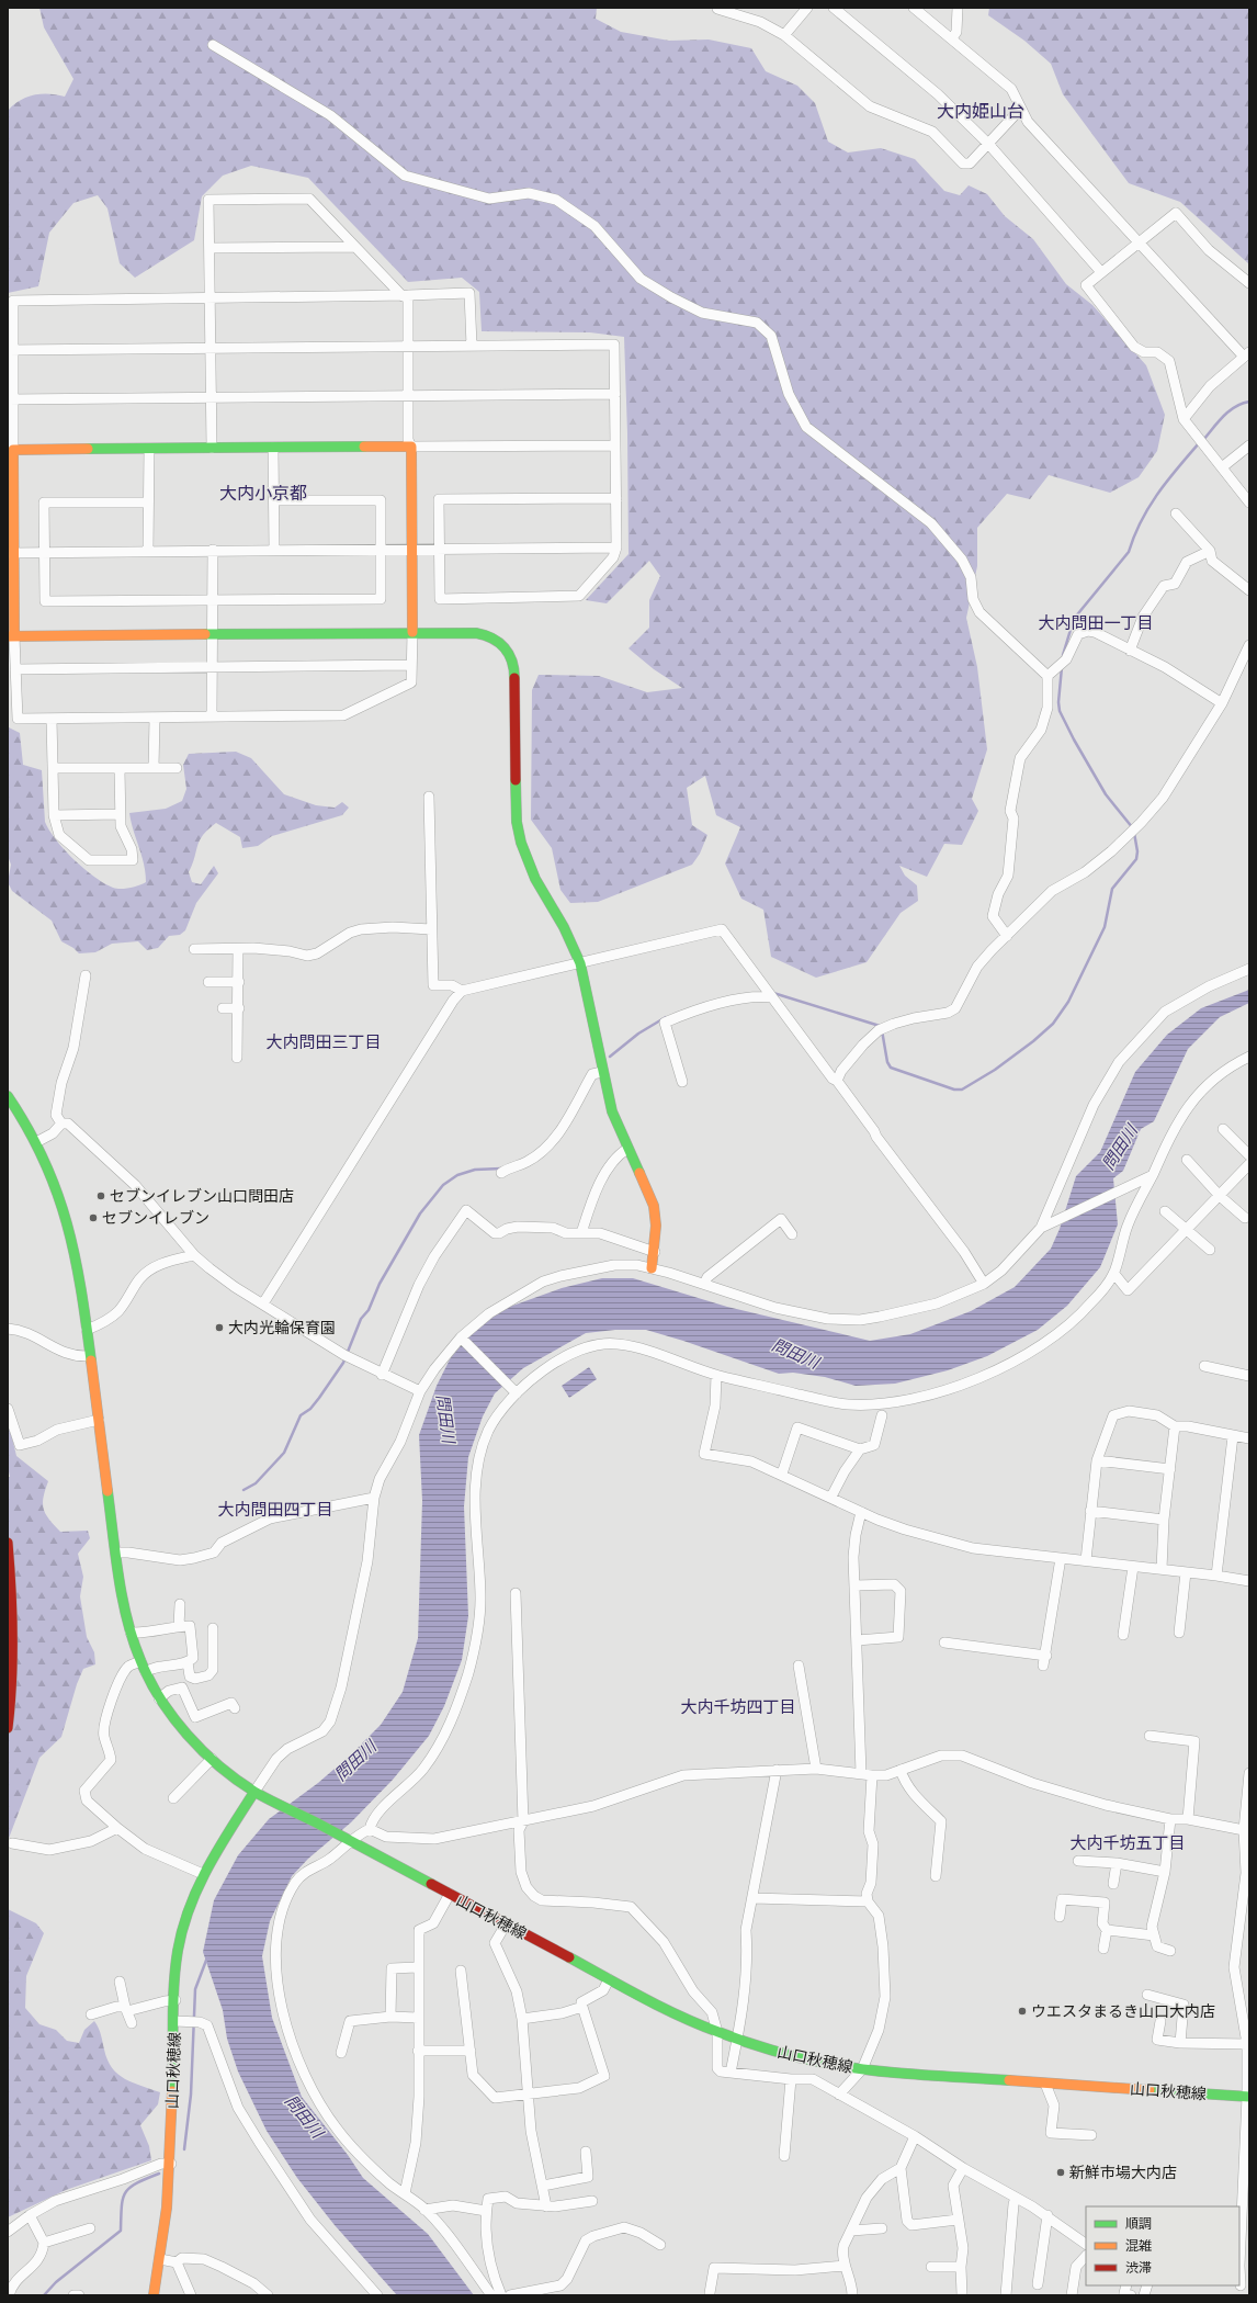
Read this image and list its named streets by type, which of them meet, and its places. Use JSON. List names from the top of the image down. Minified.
{"streets":{"main road":["山口秋穂線"]},"districts":["大内姫山台","大内小京都","大内問田一丁目","大内問田三丁目","大内問田四丁目","大内千坊四丁目","大内千坊五丁目"],"water":["問田川"],"places":["セブンイレブン山口問田店","セブンイレブン","大内光輪保育園","ウエスタまるき山口大内店","新鮮市場大内店"],"legend":["順調","混雑","渋滞"]}
